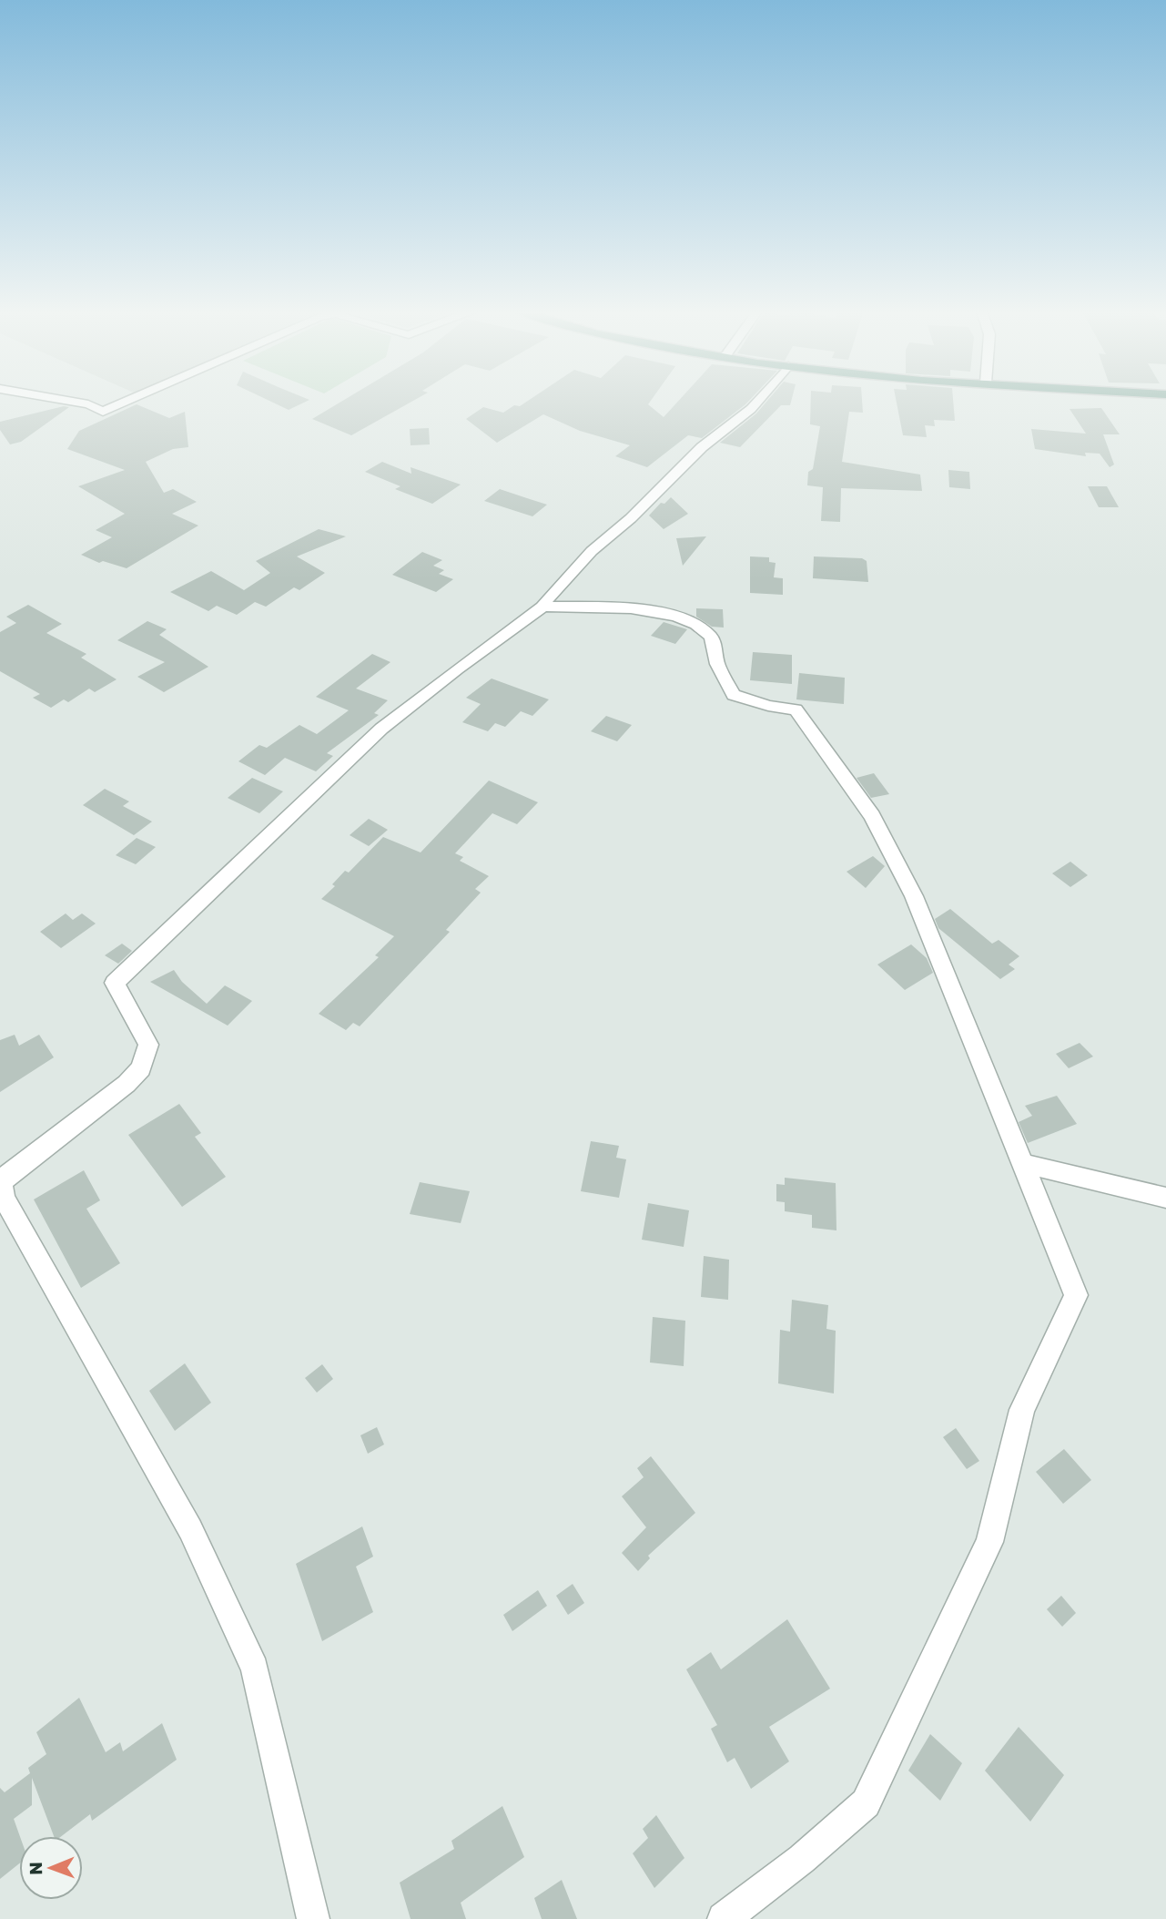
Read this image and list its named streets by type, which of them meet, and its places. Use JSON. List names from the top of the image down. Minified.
{"north":"left"}
